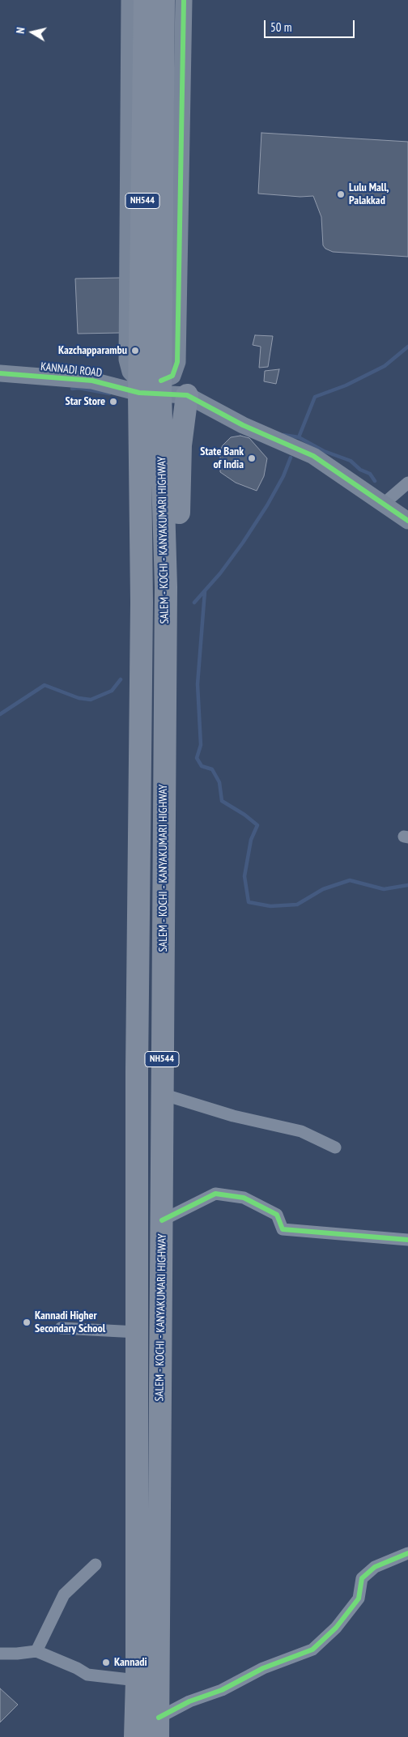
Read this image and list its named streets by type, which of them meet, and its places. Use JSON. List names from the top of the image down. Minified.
{"streets":{"highway":["NH544","SALEM - KOCHI - KANYAKUMARI HIGHWAY"],"street":["KANNADI ROAD"]},"crossings":[["KANNADI ROAD","SALEM - KOCHI - KANYAKUMARI HIGHWAY"]],"places":["Lulu Mall, Palakkad","Kazchapparambu","Star Store","State Bank of India","Kannadi Higher Secondary School","Kannadi"],"scale_bar":"50 m","north":"left"}
